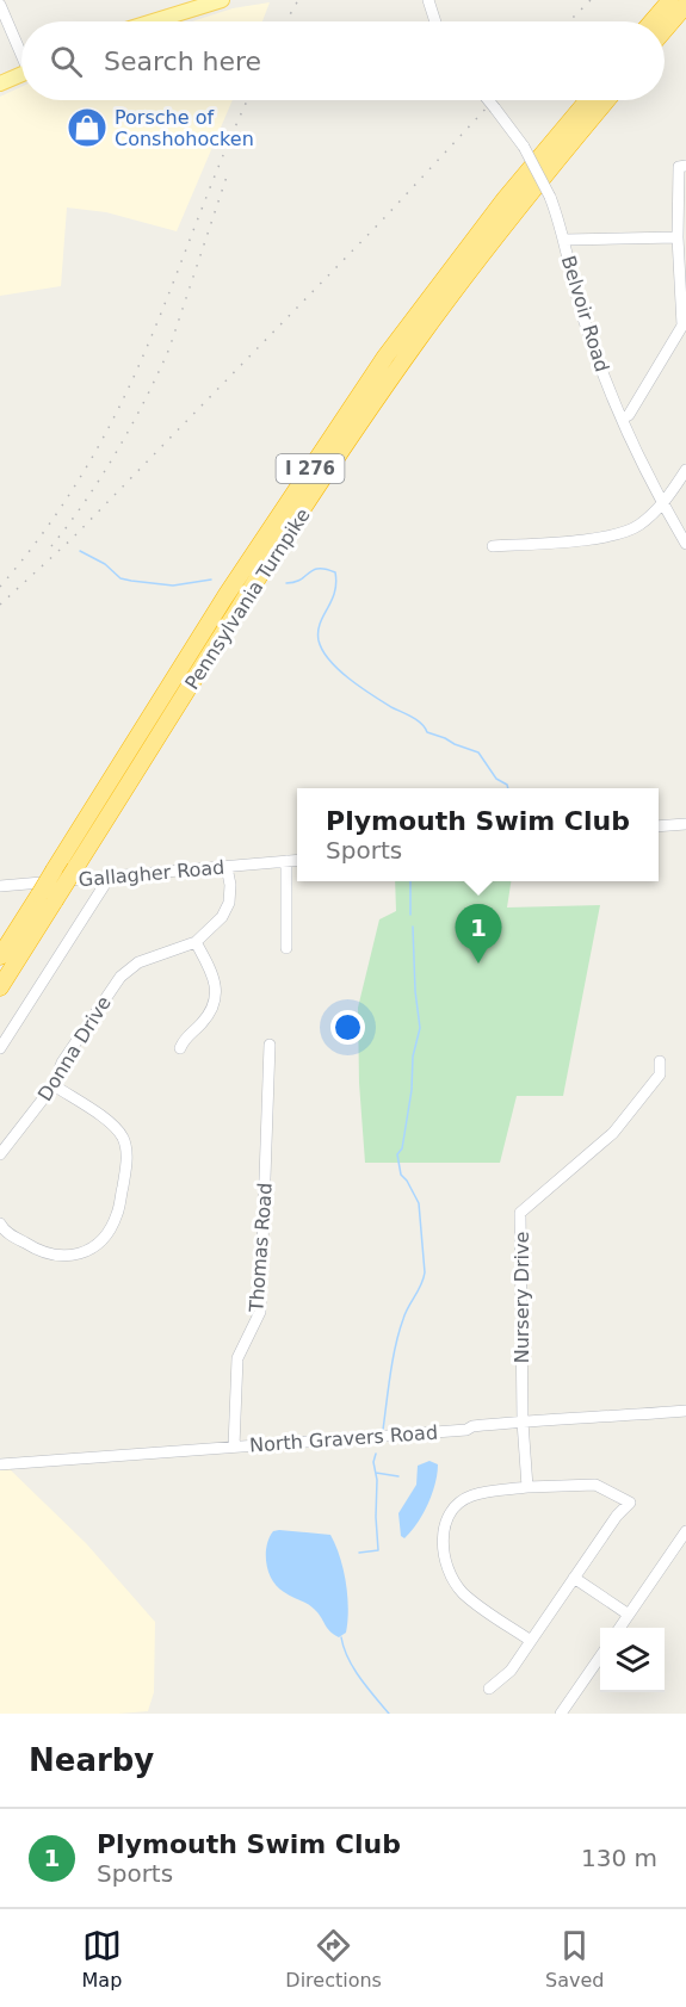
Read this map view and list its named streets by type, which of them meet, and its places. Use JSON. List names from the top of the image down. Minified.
{"streets":{"highway":["I 276","Pennsylvania Turnpike"],"street":["Belvoir Road","Gallagher Road","Donna Drive","Thomas Road","Nursery Drive","North Gravers Road"]},"crossings":[["Gallagher Road","Donna Drive"],["Thomas Road","North Gravers Road"],["Nursery Drive","North Gravers Road"]],"places":{"shop":["Porsche of Conshohocken"]},"page":{"search":"Search here","popup":["Plymouth Swim Club","Sports"],"pins":"1","heading":"Nearby","list":[{"mark":"1","name":"Plymouth Swim Club","note":"Sports","value":"130 m"}],"nav":["Map","Directions","Saved"]}}
